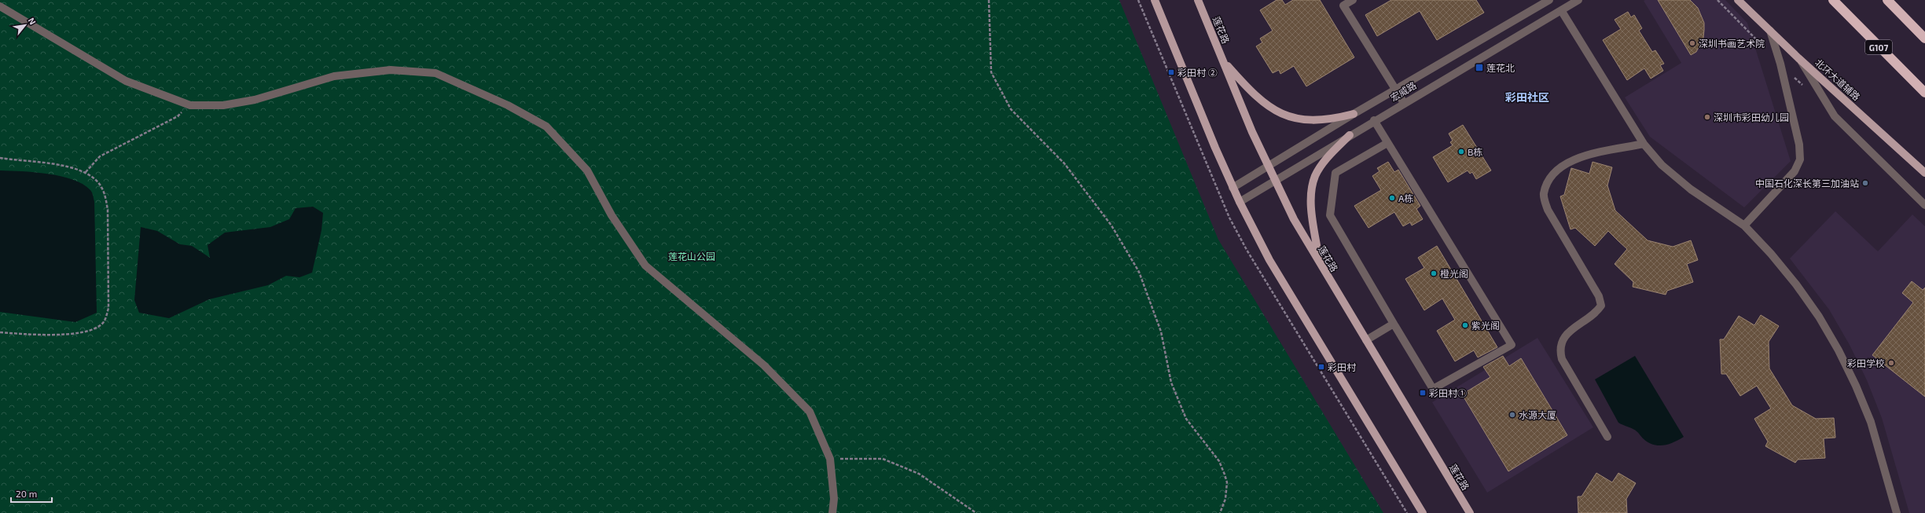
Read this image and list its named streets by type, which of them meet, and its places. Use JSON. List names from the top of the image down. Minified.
{"streets":{"highway":["G107"],"main road":["莲花路","北环大道辅路"],"street":["宏威路"]},"crossings":[["莲花路","宏威路"]],"districts":["彩田社区"],"parks":["莲花山公园"],"places":{"other":["深圳书画艺术院","深圳市彩田幼儿园","B栋","中国石化深长第三加油站","A栋","橙光阁","紫光阁","彩田学校","水源大厦"],"transit":["莲花北","彩田村 ②","彩田村","彩田村①"]},"scale_bar":"20 m","north":"top right"}
